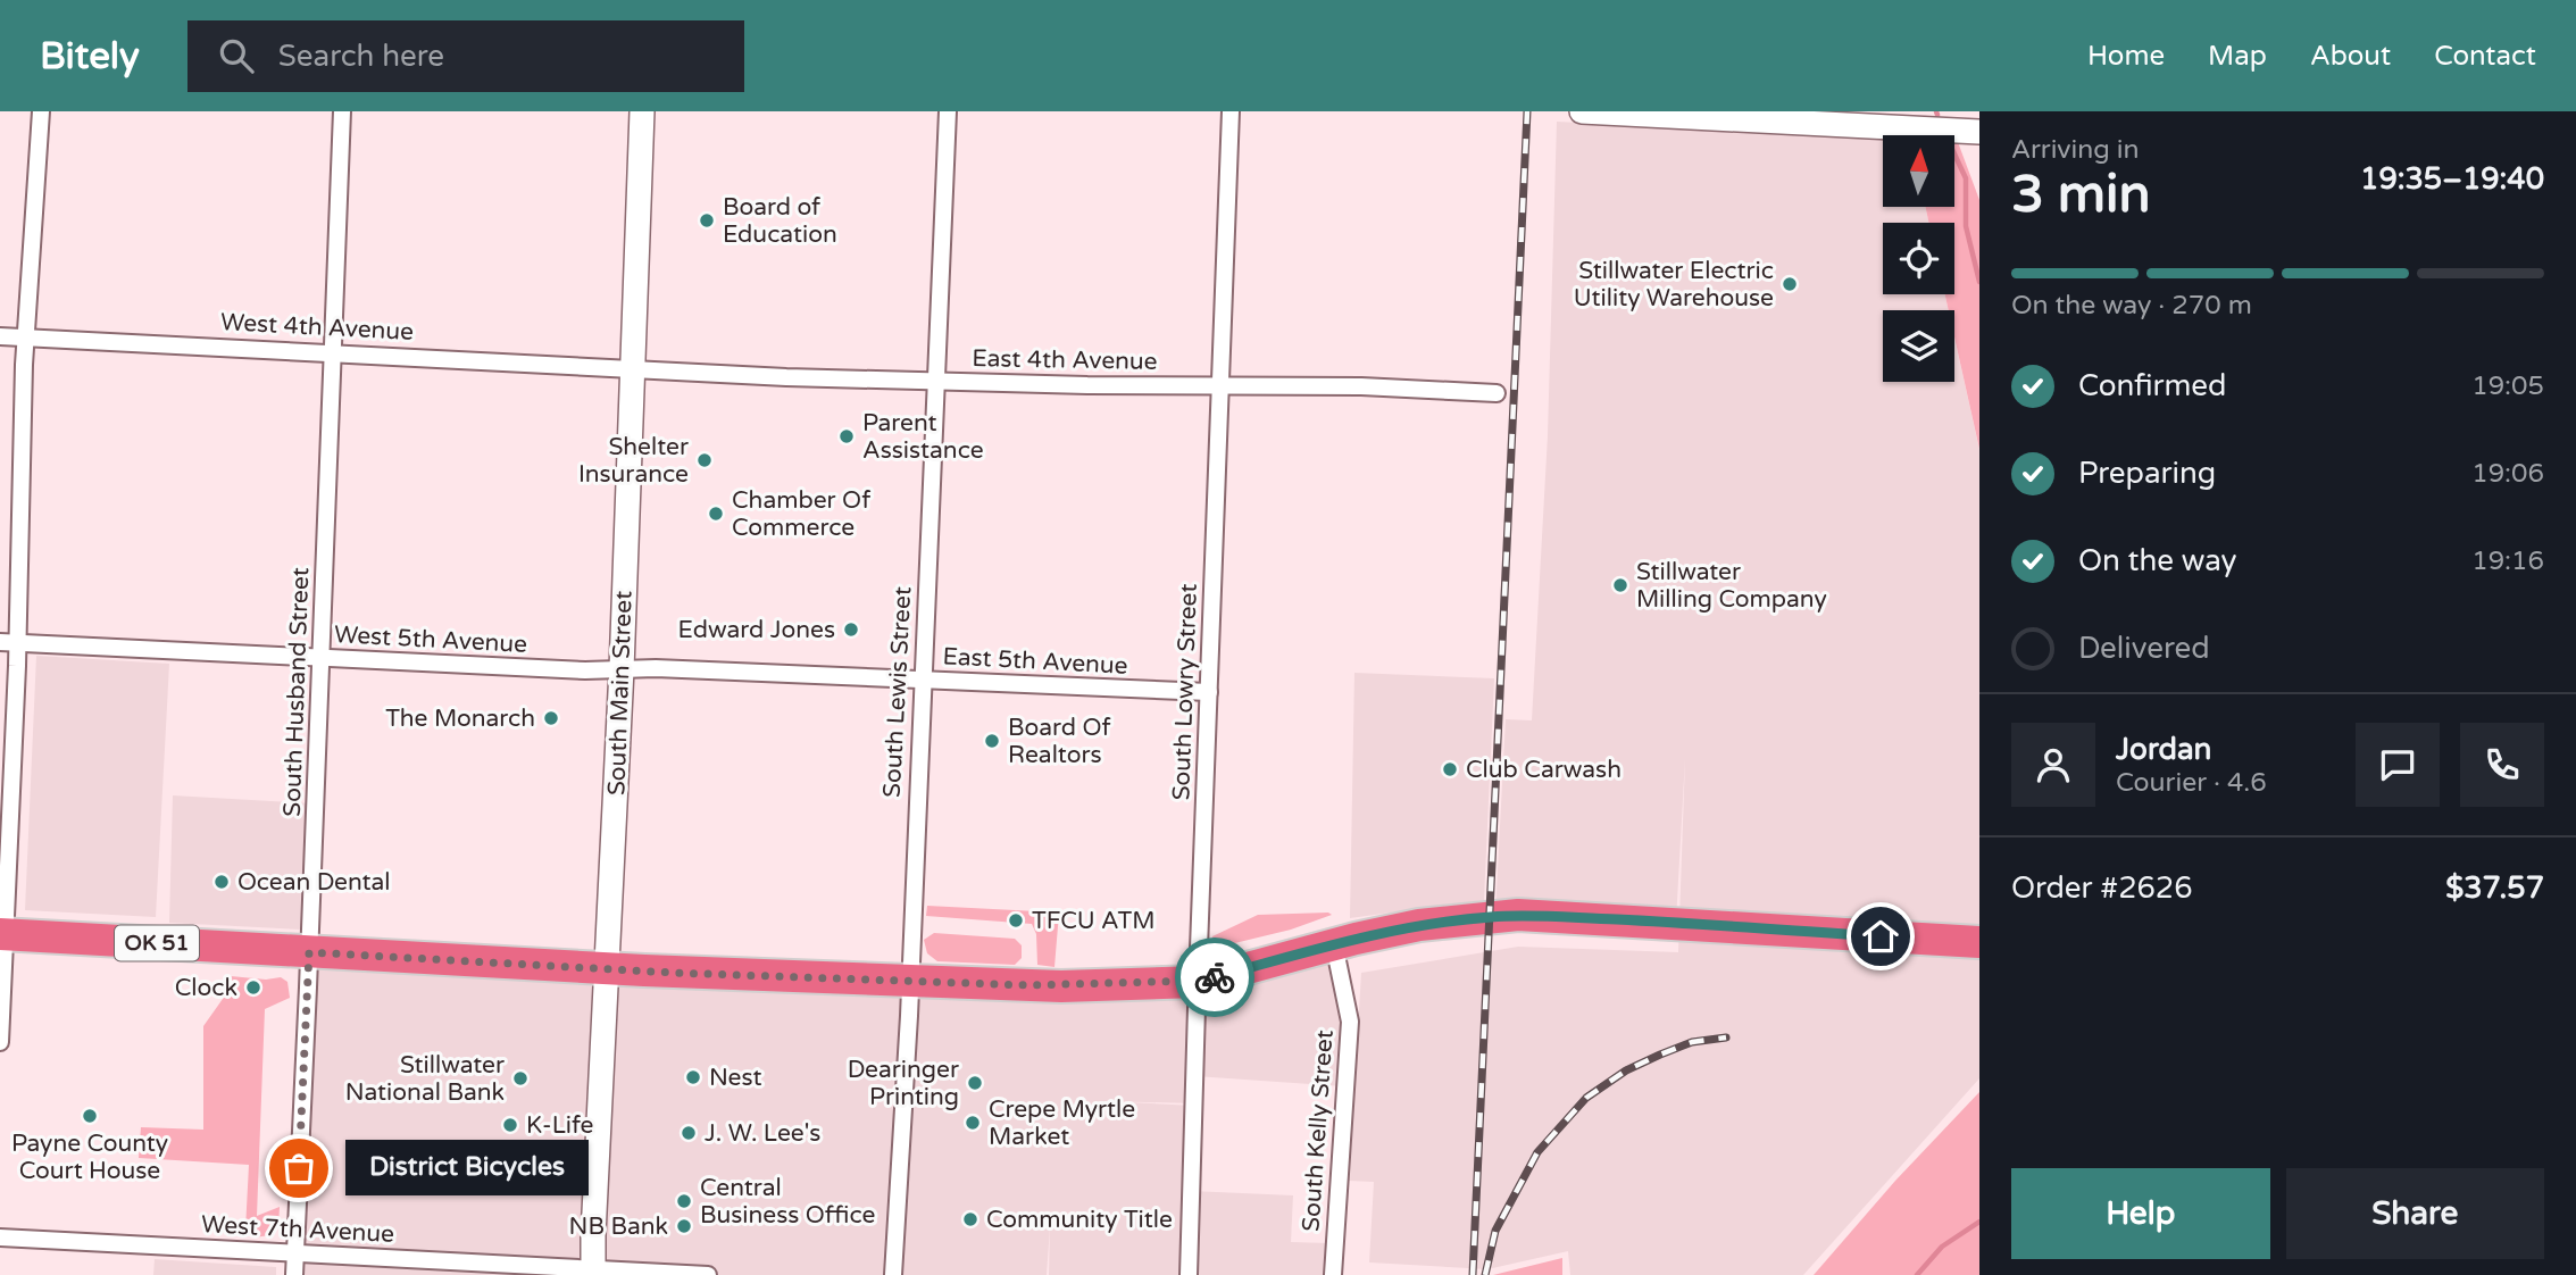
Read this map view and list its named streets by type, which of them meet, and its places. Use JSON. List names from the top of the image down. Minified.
{"streets":{"highway":["OK 51"],"main road":["South Main Street"],"street":["West 4th Avenue","East 4th Avenue","West 5th Avenue","East 5th Avenue","South Husband Street","South Lewis Street","South Lowry Street","South Kelly Street","West 7th Avenue"]},"crossings":[["West 4th Avenue","East 4th Avenue"],["West 4th Avenue","South Husband Street"],["West 4th Avenue","South Main Street"],["East 4th Avenue","South Lewis Street"],["East 4th Avenue","South Lowry Street"],["East 4th Avenue","South Main Street"],["West 5th Avenue","East 5th Avenue"],["West 5th Avenue","South Husband Street"],["West 5th Avenue","South Main Street"],["East 5th Avenue","South Lewis Street"],["East 5th Avenue","South Lowry Street"],["East 5th Avenue","South Main Street"],["South Husband Street","OK 51"],["South Husband Street","West 7th Avenue"],["South Lewis Street","OK 51"],["South Lowry Street","OK 51"],["South Main Street","OK 51"],["South Main Street","West 7th Avenue"],["OK 51","South Kelly Street"]],"places":["Board of Education","Stillwater Electric Utility Warehouse","Parent Assistance","Shelter Insurance","Chamber Of Commerce","Stillwater Milling Company","Edward Jones","The Monarch","Board Of Realtors","Club Carwash","Ocean Dental","TFCU ATM","Clock","Nest","Stillwater National Bank","Dearinger Printing","Payne County Court House","Crepe Myrtle Market","K-Life","J. W. Lee's","District Bicycles","Central Business Office","Community Title","NB Bank"],"north":"top","page":{"header":"Bitely","search":"Search here","nav":["Home","Map","About","Contact"],"heading":["3 min","Arriving in","19:35–19:40"],"panel":["Jordan","Courier · 4.6","Order #2626","$37.57"],"bar":"On the way · 270 m","list":[["Confirmed","19:05"],["Preparing","19:06"],["On the way","19:16"],"Delivered"],"bubble":"District Bicycles","buttons":["Help","Share"]}}
